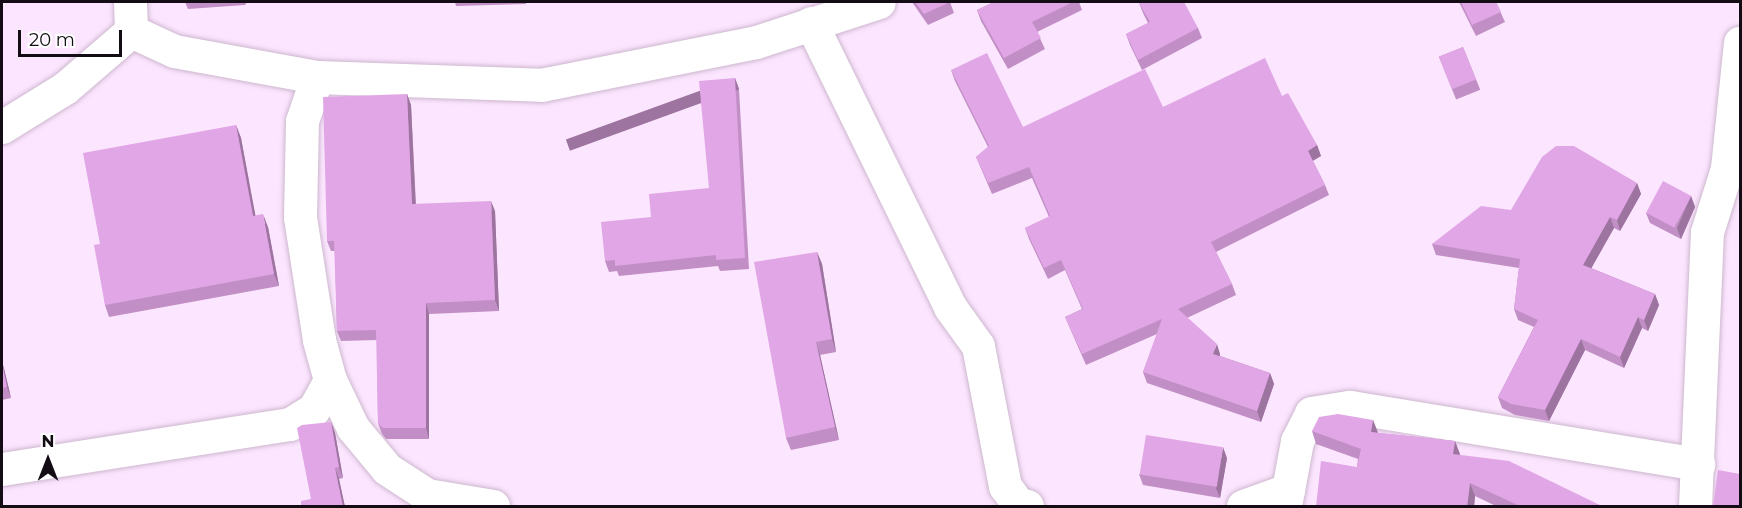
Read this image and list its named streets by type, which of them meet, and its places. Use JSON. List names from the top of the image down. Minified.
{"scale_bar":"20 m","north":"top"}
